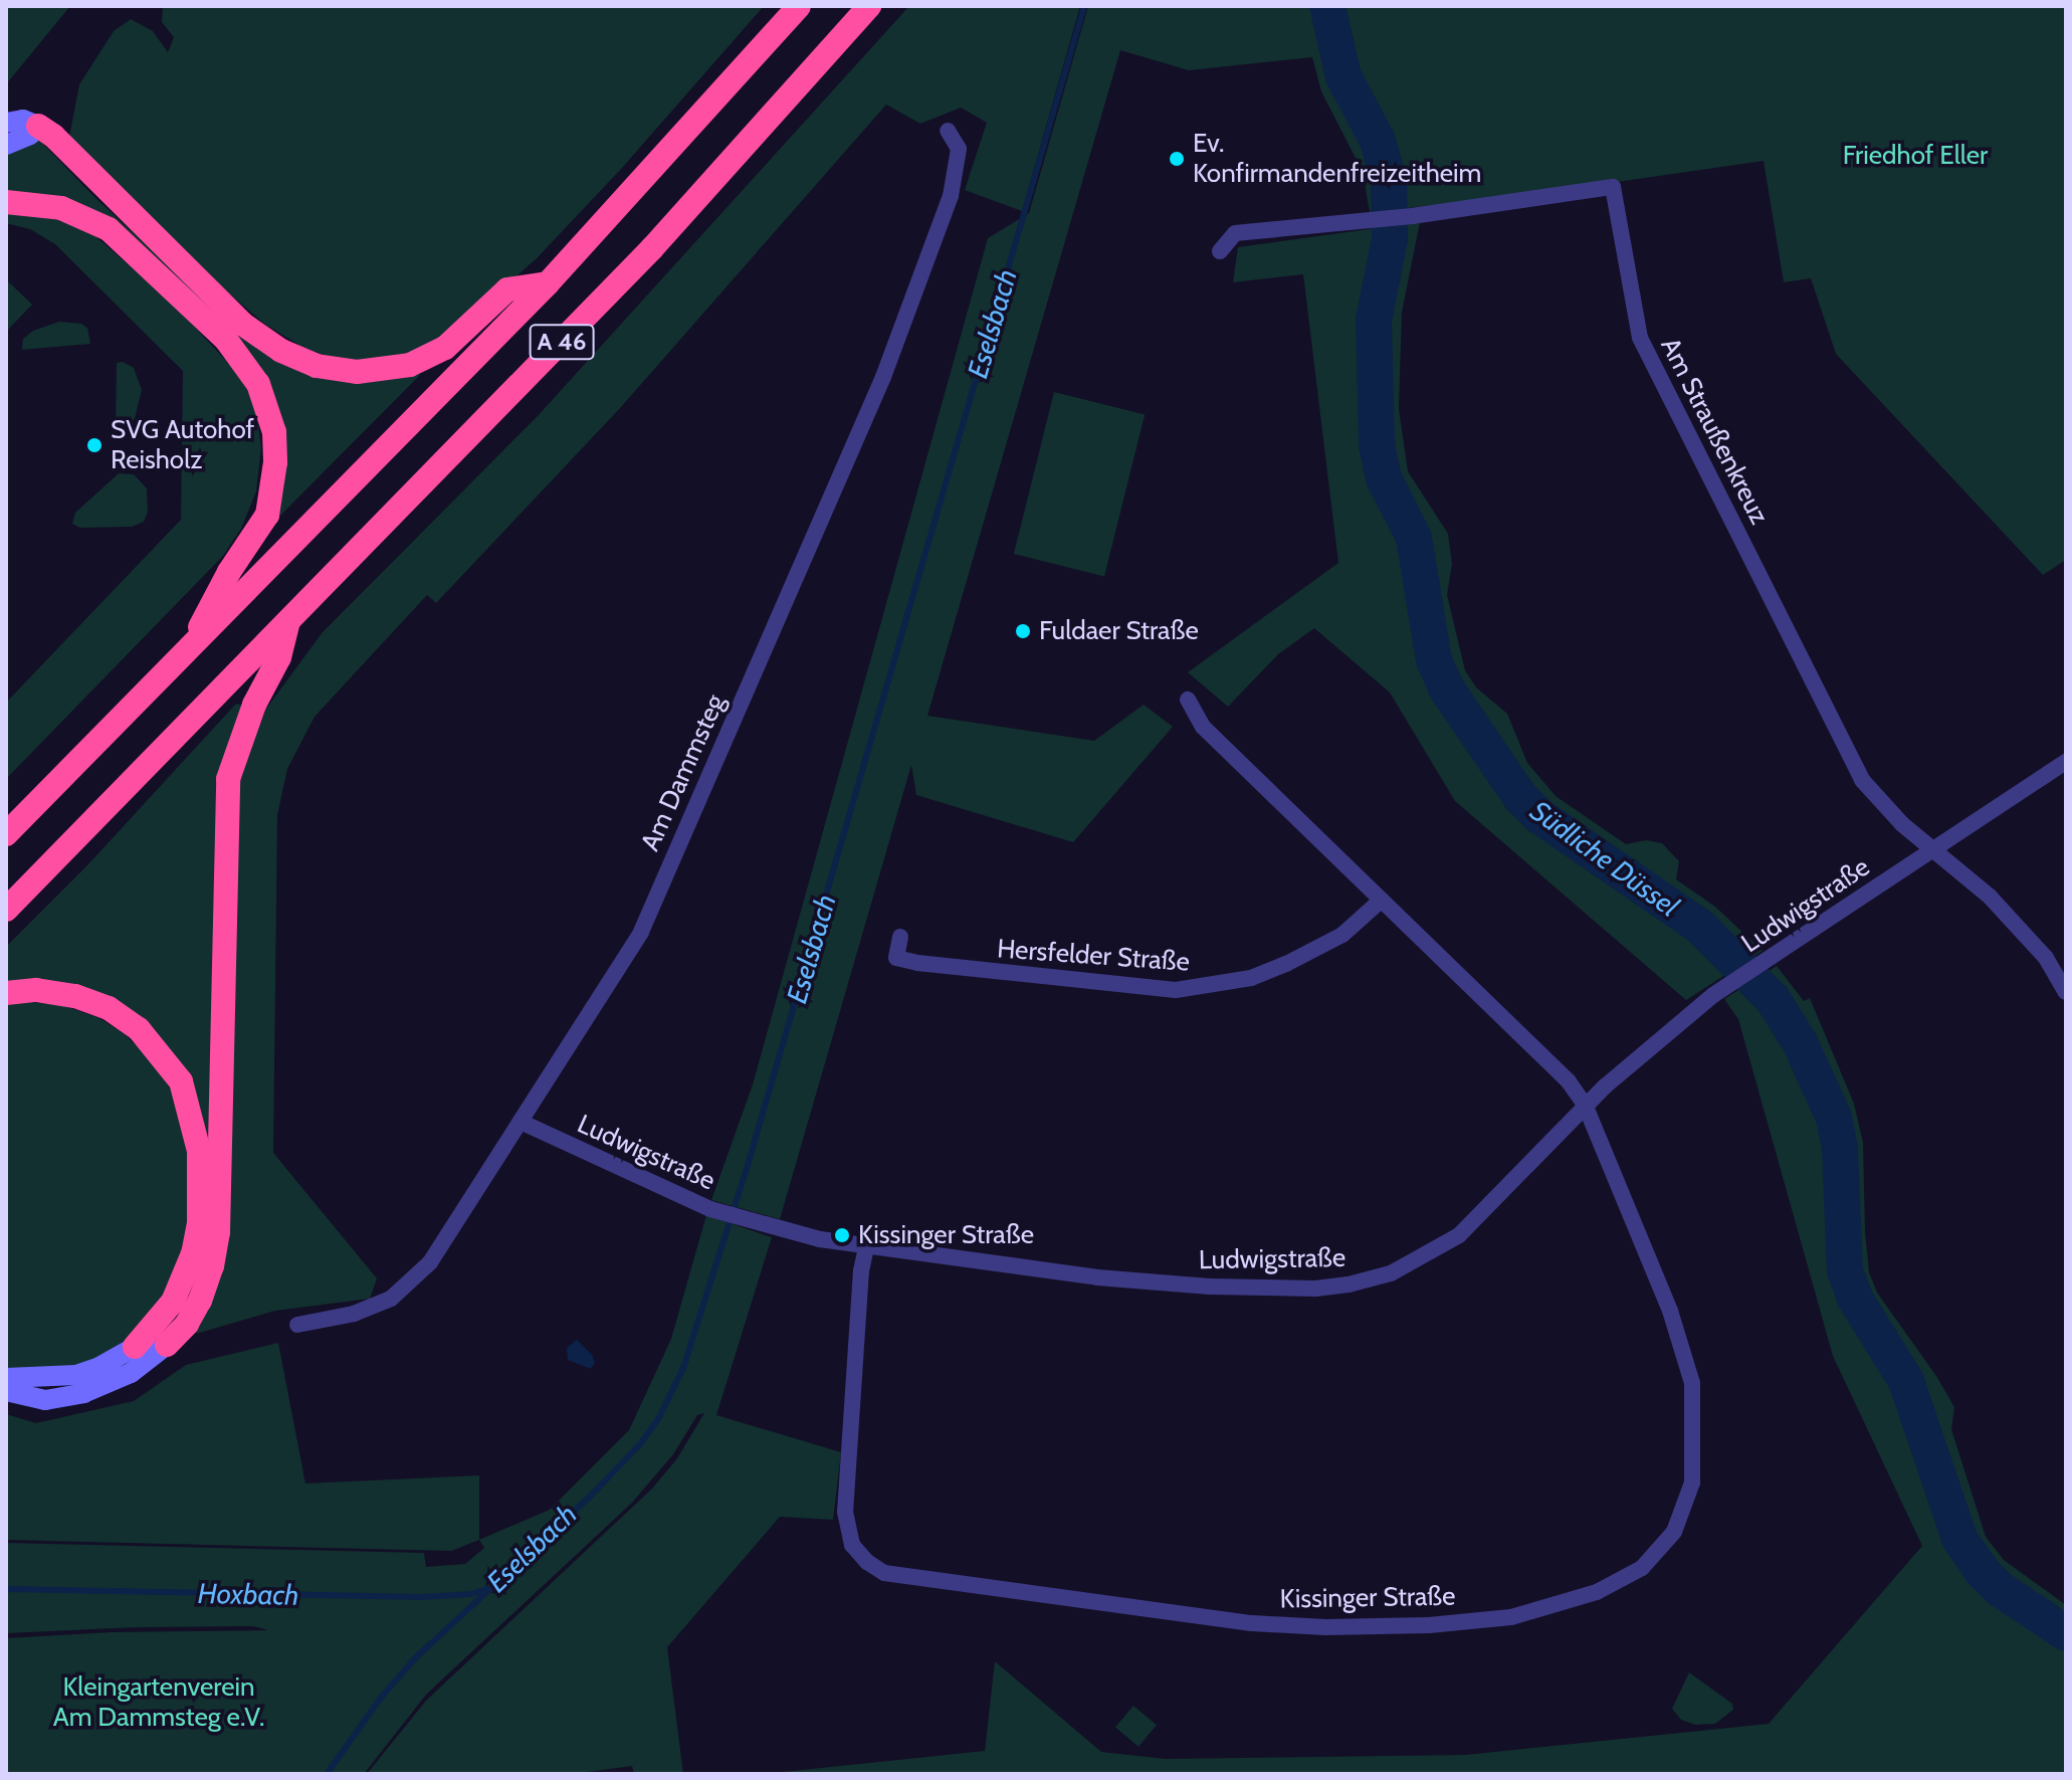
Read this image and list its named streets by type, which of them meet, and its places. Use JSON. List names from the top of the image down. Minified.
{"streets":{"highway":["A 46"],"street":["Am Straußenkreuz","Am Dammsteg","Ludwigstraße","Hersfelder Straße","Kissinger Straße"]},"crossings":[["Am Straußenkreuz","Ludwigstraße"],["Am Dammsteg","Ludwigstraße"],["Ludwigstraße","Kissinger Straße"]],"water":["Eselsbach","Südliche Düssel","Hoxbach"],"parks":["Friedhof Eller","Kleingartenverein Am Dammsteg e.V."],"places":["Ev. Konfirmandenfreizeitheim","SVG Autohof Reisholz","Fuldaer Straße","Kissinger Straße"]}
